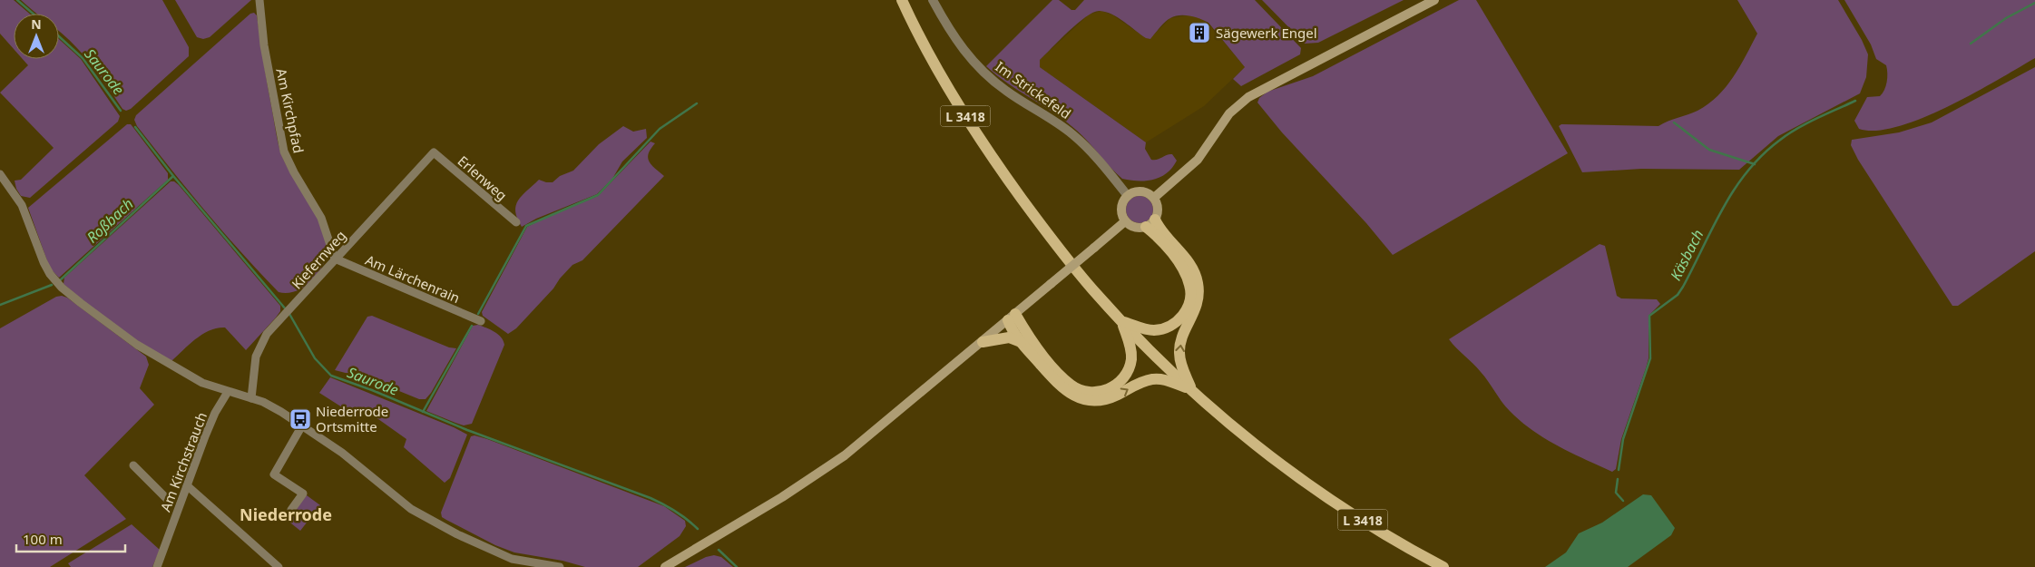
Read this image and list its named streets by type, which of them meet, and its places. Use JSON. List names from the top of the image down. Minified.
{"streets":{"main road":["L 3418"],"street":["Im Strickefeld","Am Kirchpfad","Erlenweg","Kiefernweg","Am Lärchenrain","Am Kirchstrauch"]},"crossings":[["Im Strickefeld","L 3418"],["Am Kirchpfad","Kiefernweg"],["Am Kirchpfad","Am Lärchenrain"],["Erlenweg","Kiefernweg"],["Kiefernweg","Am Lärchenrain"]],"districts":["Niederrode"],"water":["Saurode","Roßbach","Käsbach"],"places":{"building":["Sägewerk Engel"],"bus stop":["Niederrode Ortsmitte"]},"scale_bar":"100 m","north":"top"}
